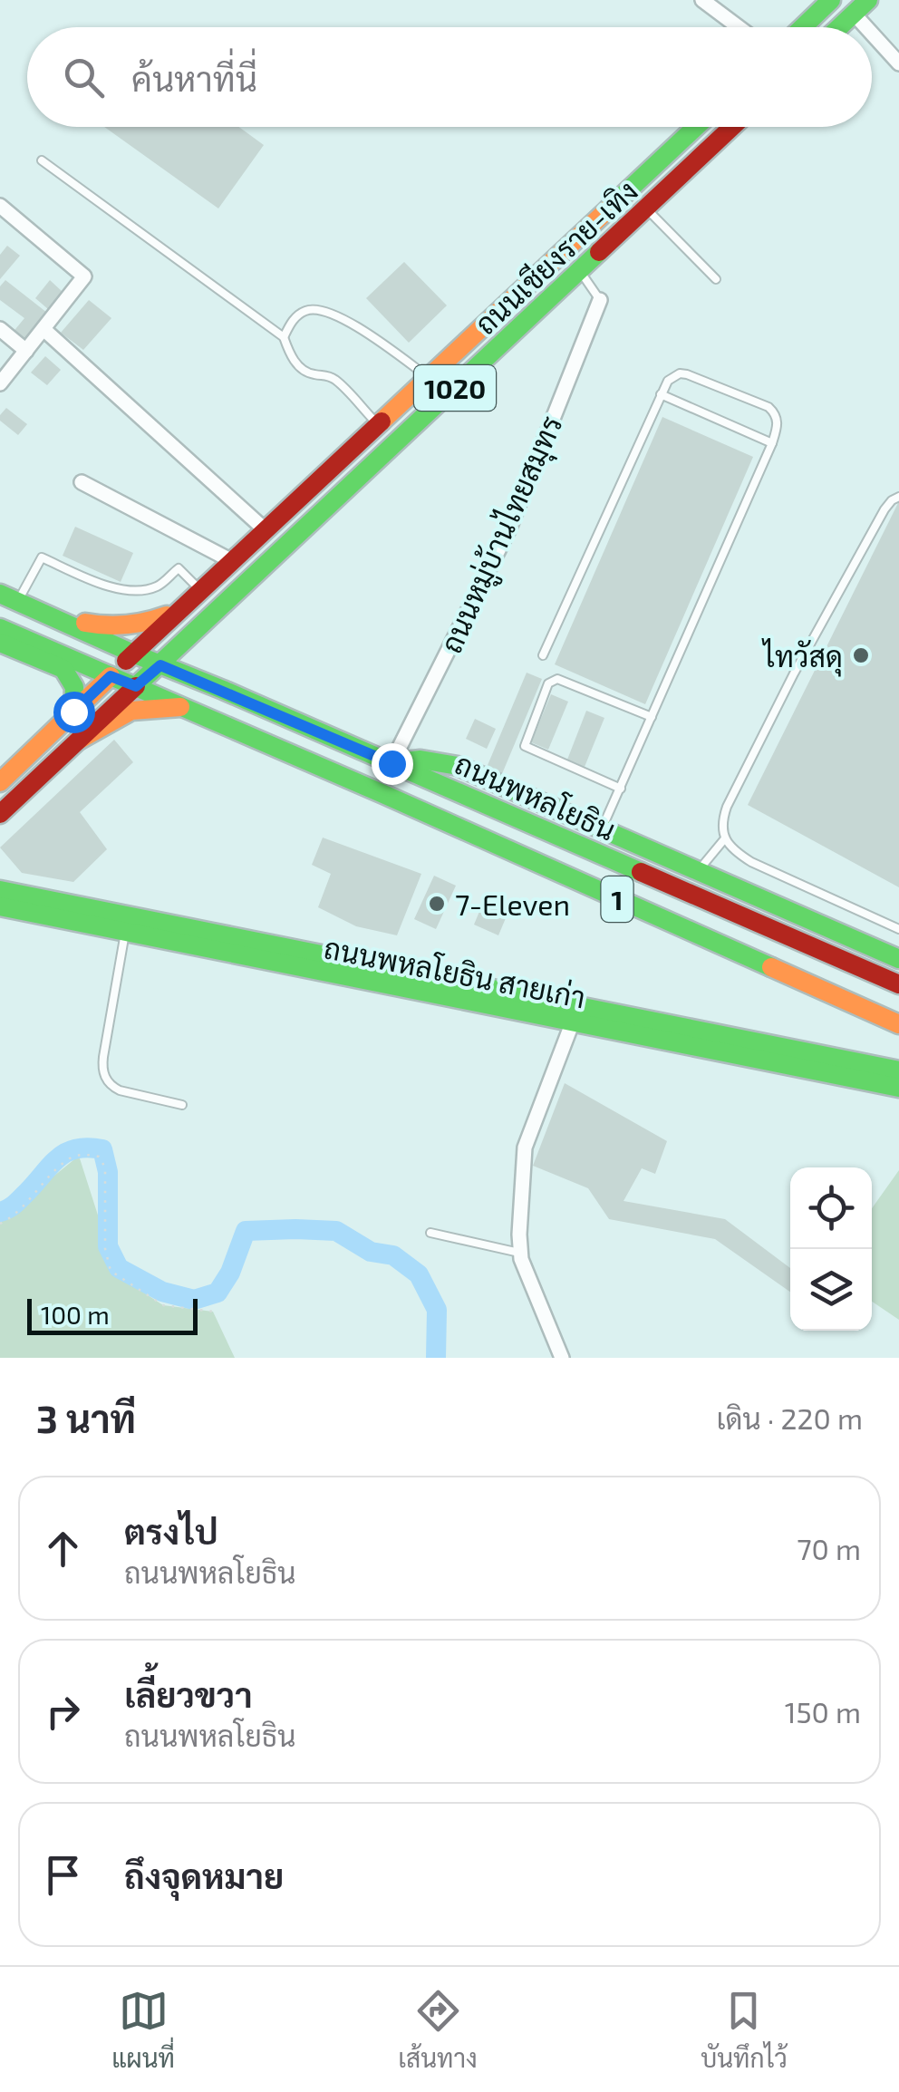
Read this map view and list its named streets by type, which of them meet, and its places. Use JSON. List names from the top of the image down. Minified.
{"streets":{"main road":["ถนนเชียงราย-เทิง","1020","ถนนพหลโยธิน","1","ถนนพหลโยธิน สายเก่า"],"street":["ถนนหมู่บ้านไทยสมุทร"]},"crossings":[["ถนนเชียงราย-เทิง","1020"],["ถนนเชียงราย-เทิง","ถนนพหลโยธิน"],["1020","ถนนพหลโยธิน"],["ถนนหมู่บ้านไทยสมุทร","ถนนพหลโยธิน"],["ถนนหมู่บ้านไทยสมุทร","1"],["ถนนพหลโยธิน","1"]],"places":["ไทวัสดุ","7-Eleven"],"scale_bar":"100 m","page":{"search":"ค้นหาที่นี่","scale":"100 m","heading":["3 นาที","เดิน · 220 m"],"list":[["ตรงไป","ถนนพหลโยธิน","70 m"],["เลี้ยวขวา","ถนนพหลโยธิน","150 m"],"ถึงจุดหมาย"],"nav":["แผนที่","เส้นทาง","บันทึกไว้"]}}
